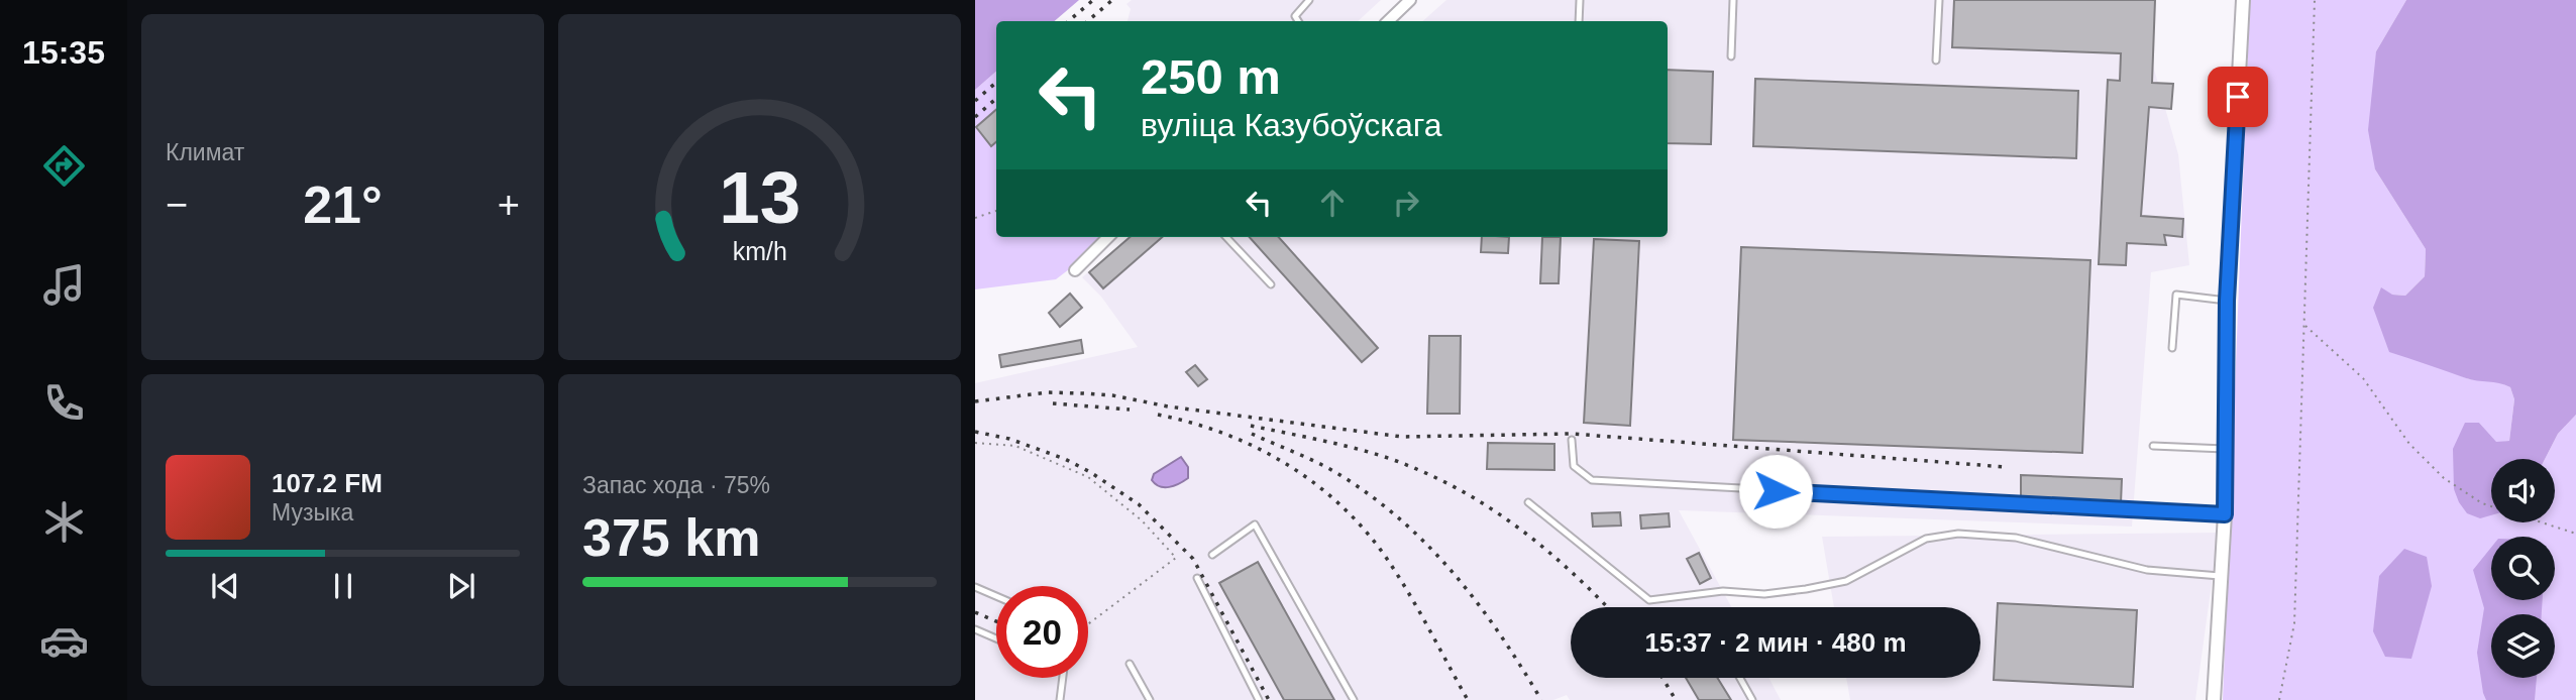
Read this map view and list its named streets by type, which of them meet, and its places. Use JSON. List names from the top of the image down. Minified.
{"page":{"tabs":"15:35","tile":["Климат",["Запас хода · 75%","375 km"]],"turn":["250 m","вуліца Казубоўскага"],"heat":["−","21°","+"],"song":["107.2 FM","Музыка"],"limit":"20","trip":"15:37 · 2 мин · 480 m","gauge":["13","km/h"]}}
